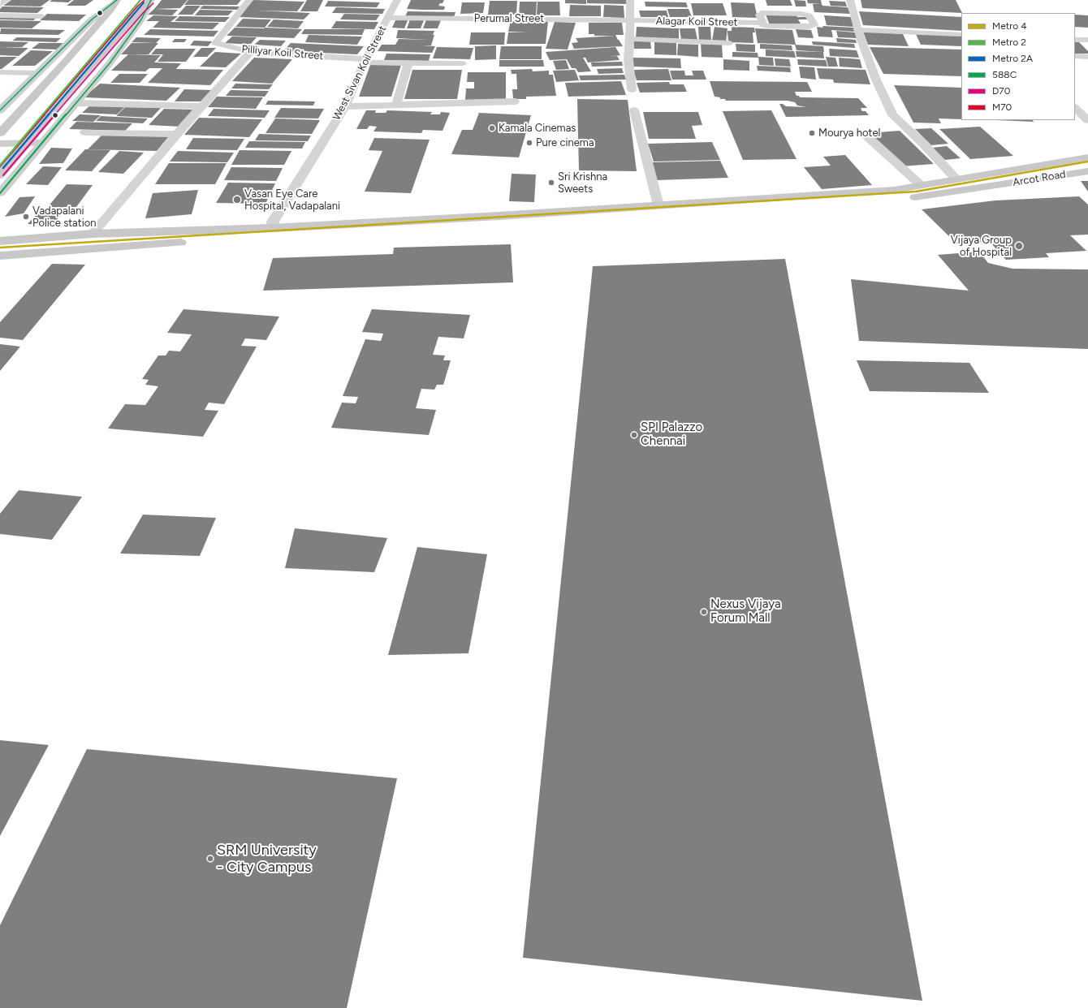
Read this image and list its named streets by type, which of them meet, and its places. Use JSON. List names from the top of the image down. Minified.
{"streets":{"main road":["Arcot Road"],"street":["Perumal Street","Alagar Koil Street","Pilliyar Koil Street","West Sivan Koil Street"]},"crossings":[["Perumal Street","Alagar Koil Street"],["Perumal Street","West Sivan Koil Street"],["Pilliyar Koil Street","West Sivan Koil Street"],["West Sivan Koil Street","Arcot Road"]],"places":["Kamala Cinemas","Mourya hotel","Pure cinema","Sri Krishna Sweets","Vasan Eye Care Hospital, Vadapalani","Vadapalani Police station","Vijaya Group of Hospital","SPI Palazzo Chennai","Nexus Vijaya Forum Mall","SRM University - City Campus"],"lines":["metro line 2","transit line 588C","transit line M70","metro line 2A","transit line D70","metro line 4"],"legend":["Metro 4","Metro 2","Metro 2A","588C","D70","M70"]}
